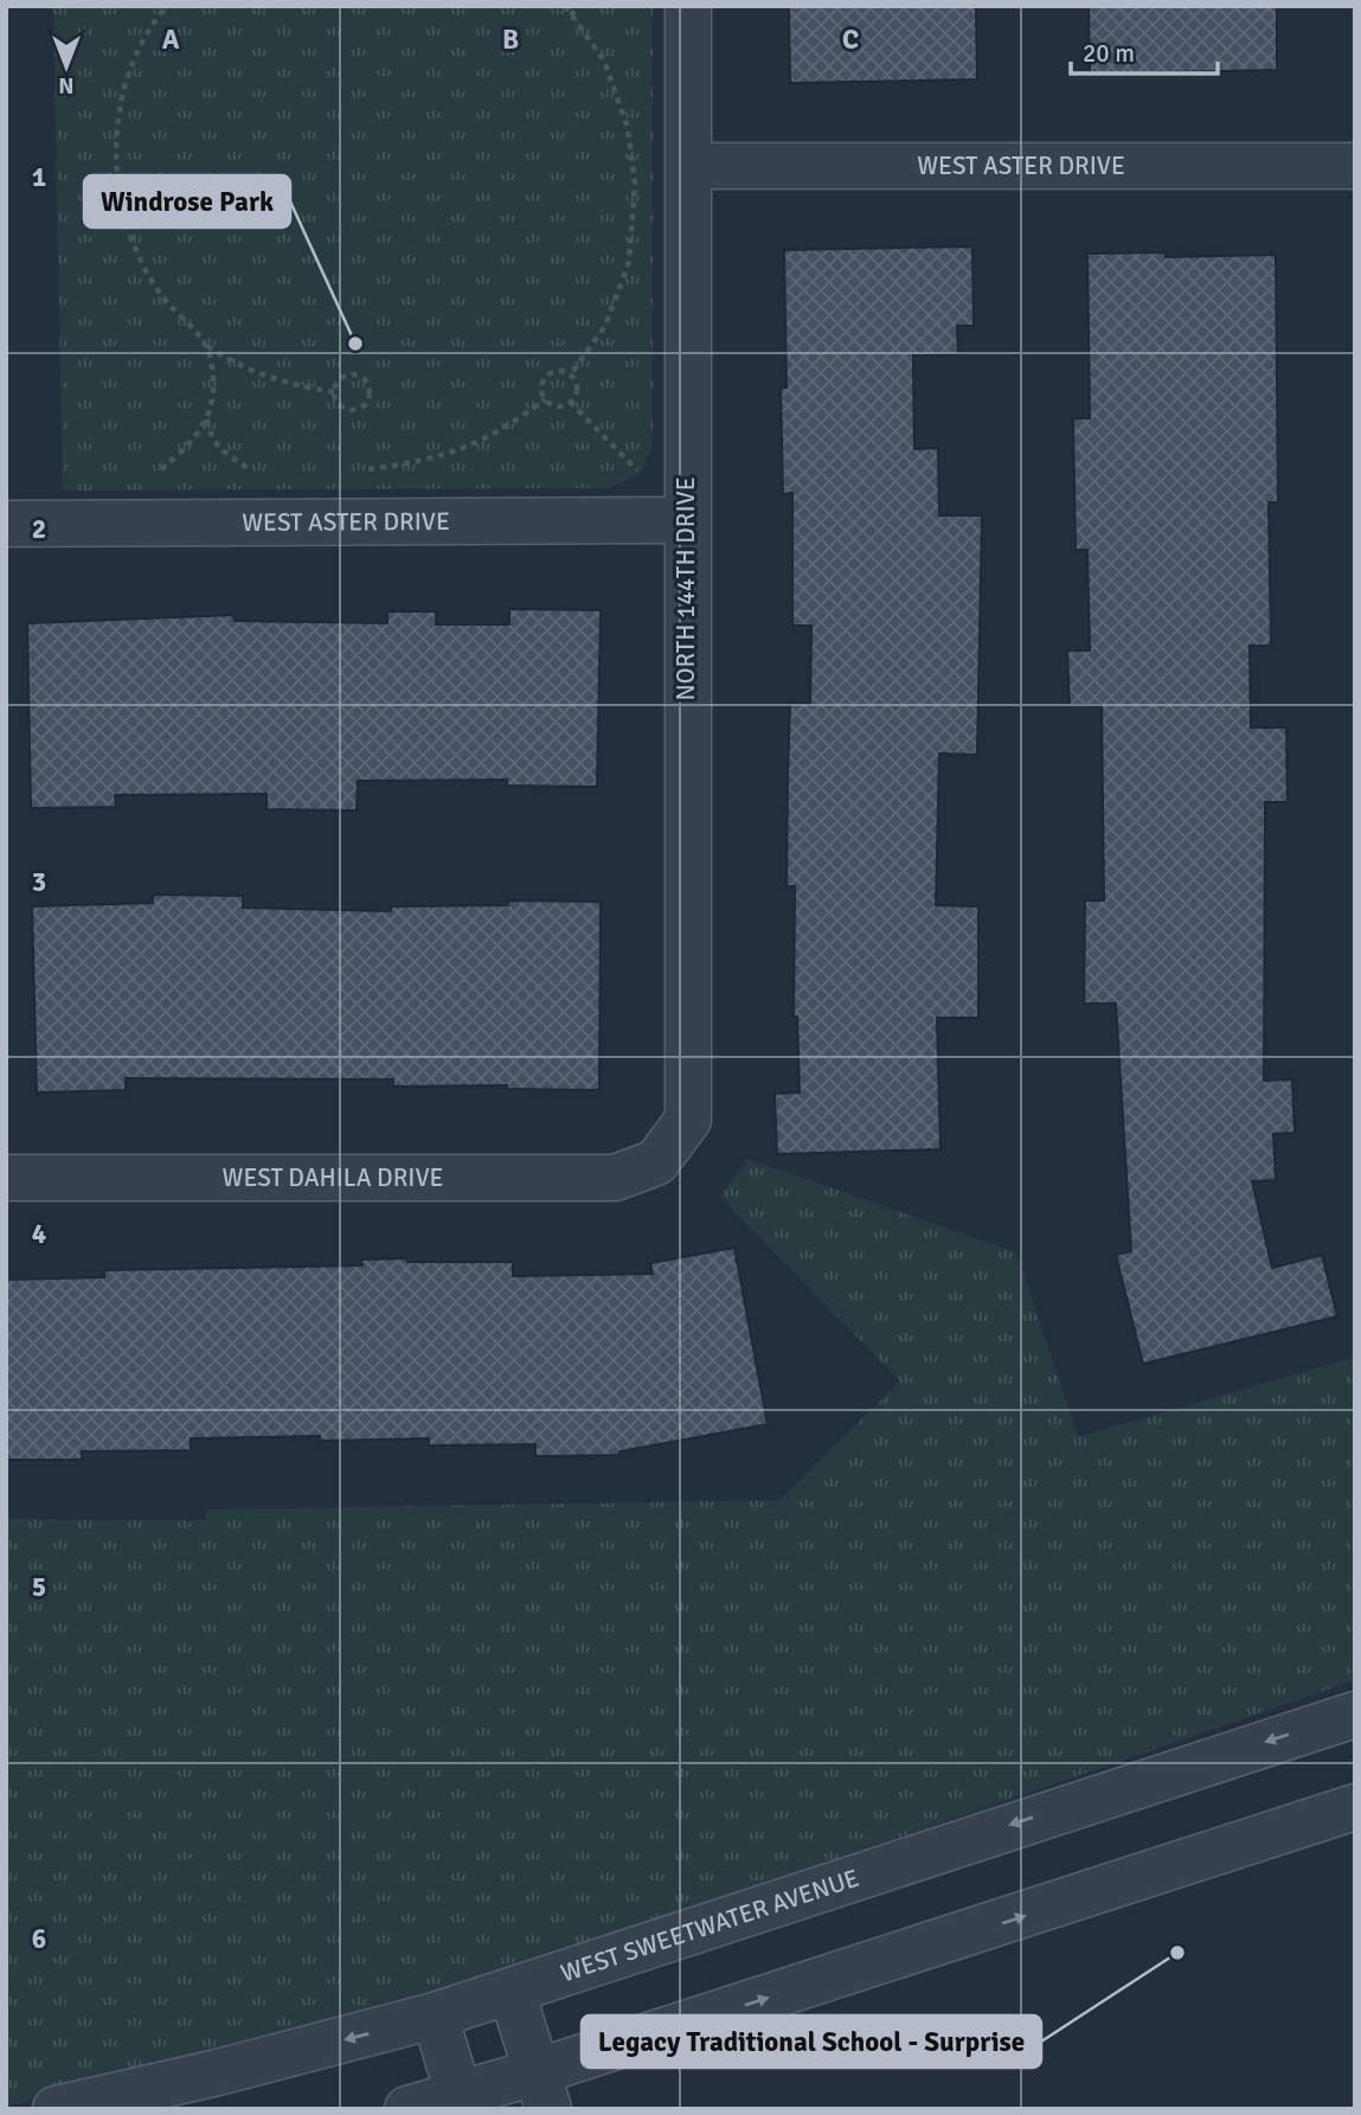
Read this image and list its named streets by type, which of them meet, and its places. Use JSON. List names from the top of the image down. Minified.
{"streets":{"street":["WEST ASTER DRIVE","NORTH 144TH DRIVE","WEST DAHILA DRIVE","WEST SWEETWATER AVENUE"]},"crossings":[["WEST ASTER DRIVE","NORTH 144TH DRIVE"],["NORTH 144TH DRIVE","WEST DAHILA DRIVE"]],"places":["Windrose Park","Legacy Traditional School - Surprise"],"scale_bar":"20 m","north":"bottom","grid":{"columns":["A","B","C"],"rows":["1","2","3","4","5","6"]}}
